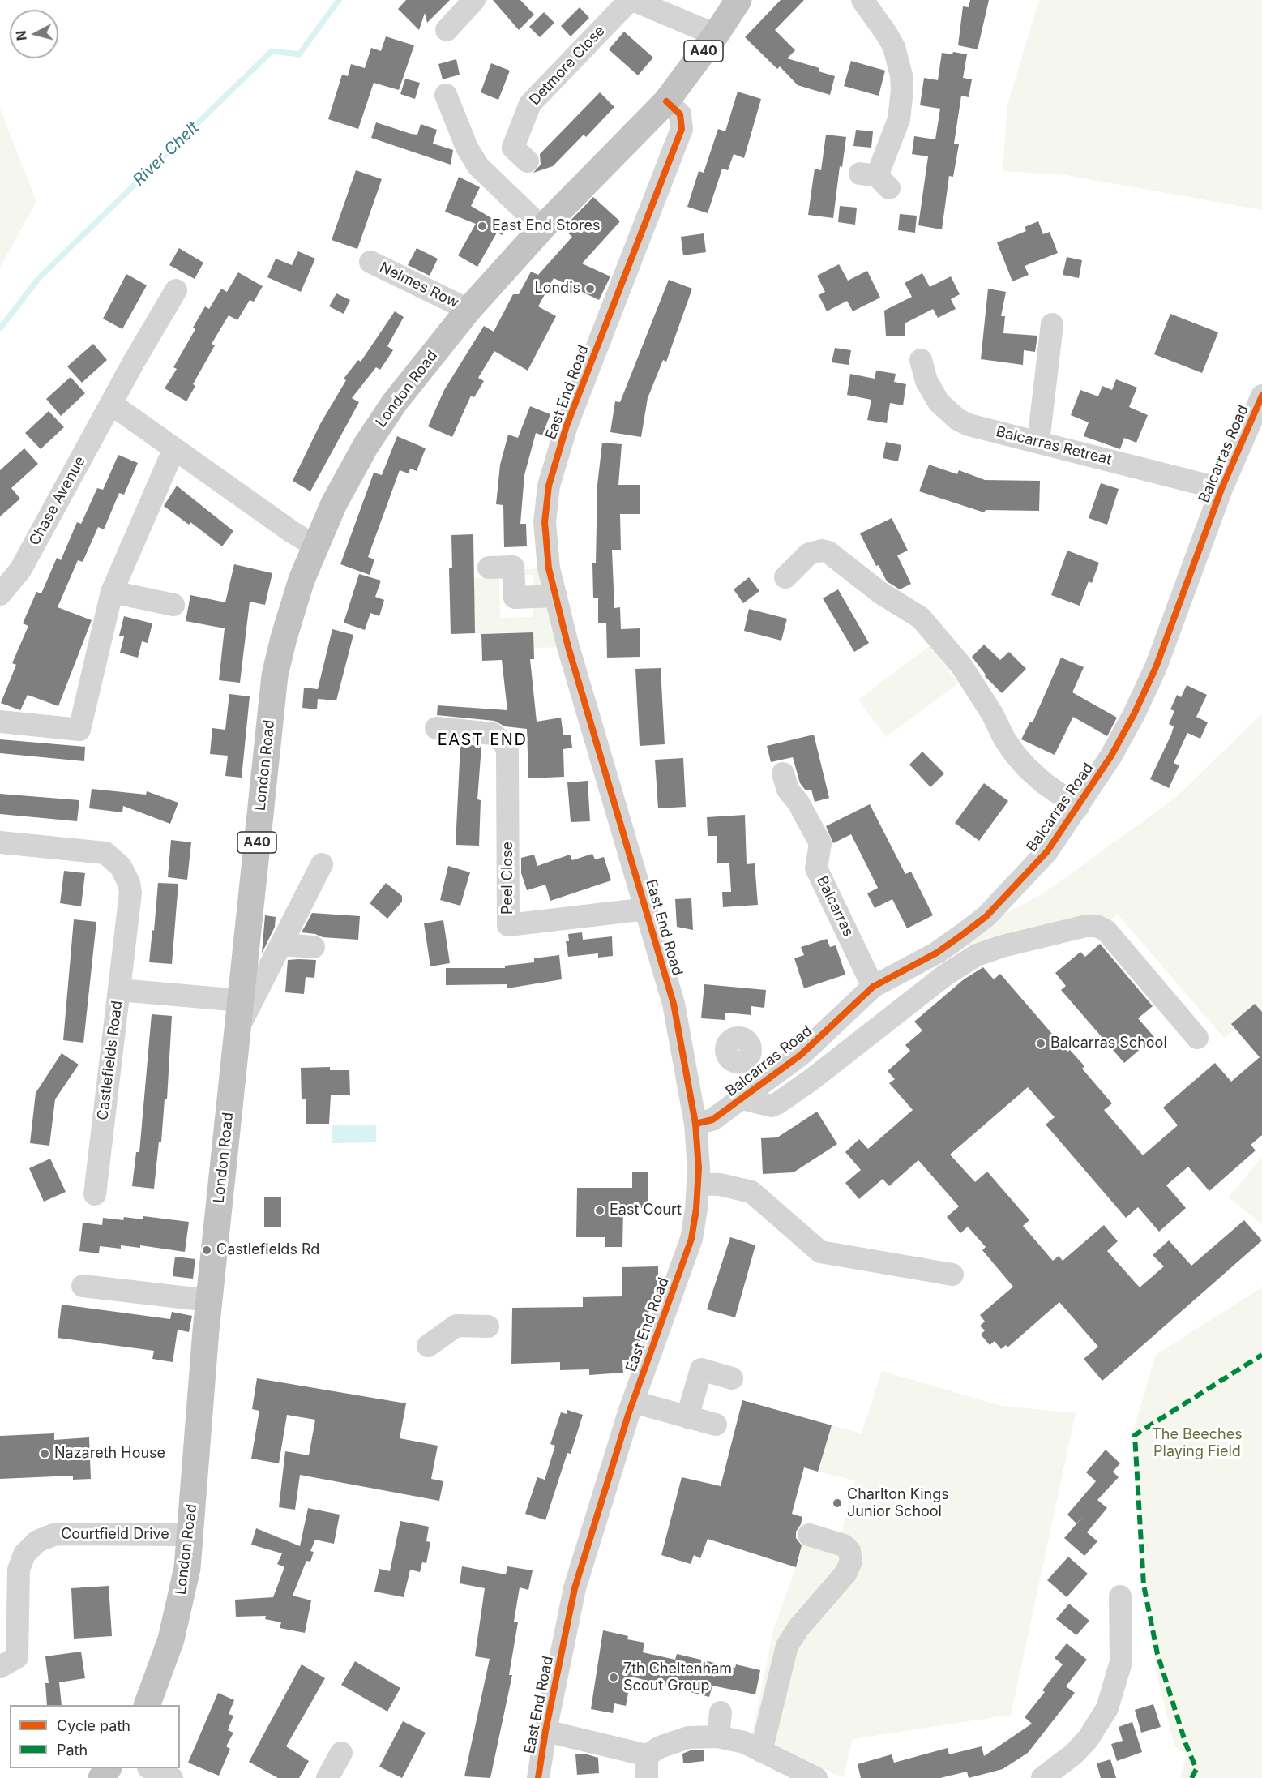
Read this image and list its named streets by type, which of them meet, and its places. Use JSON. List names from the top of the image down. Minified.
{"streets":{"highway":["A40","London Road"],"street":["Detmore Close","Nelmes Row","East End Road","Balcarras Retreat","Balcarras Road","Chase Avenue","Peel Close","Balcarras","Castlefields Road","Courtfield Drive"]},"crossings":[["Detmore Close","London Road"],["Nelmes Row","London Road"],["London Road","East End Road"],["London Road","Castlefields Road"],["London Road","Courtfield Drive"],["East End Road","Balcarras Road"],["East End Road","Peel Close"],["Balcarras Retreat","Balcarras Road"],["Balcarras Road","Balcarras"]],"districts":["EAST END"],"water":["River Chelt"],"parks":["The Beeches Playing Field"],"places":["East End Stores","Londis","Balcarras School","East Court","Castlefields Rd","Nazareth House","Charlton Kings Junior School","7th Cheltenham Scout Group"],"legend":["Cycle path","Path"],"north":"left"}
